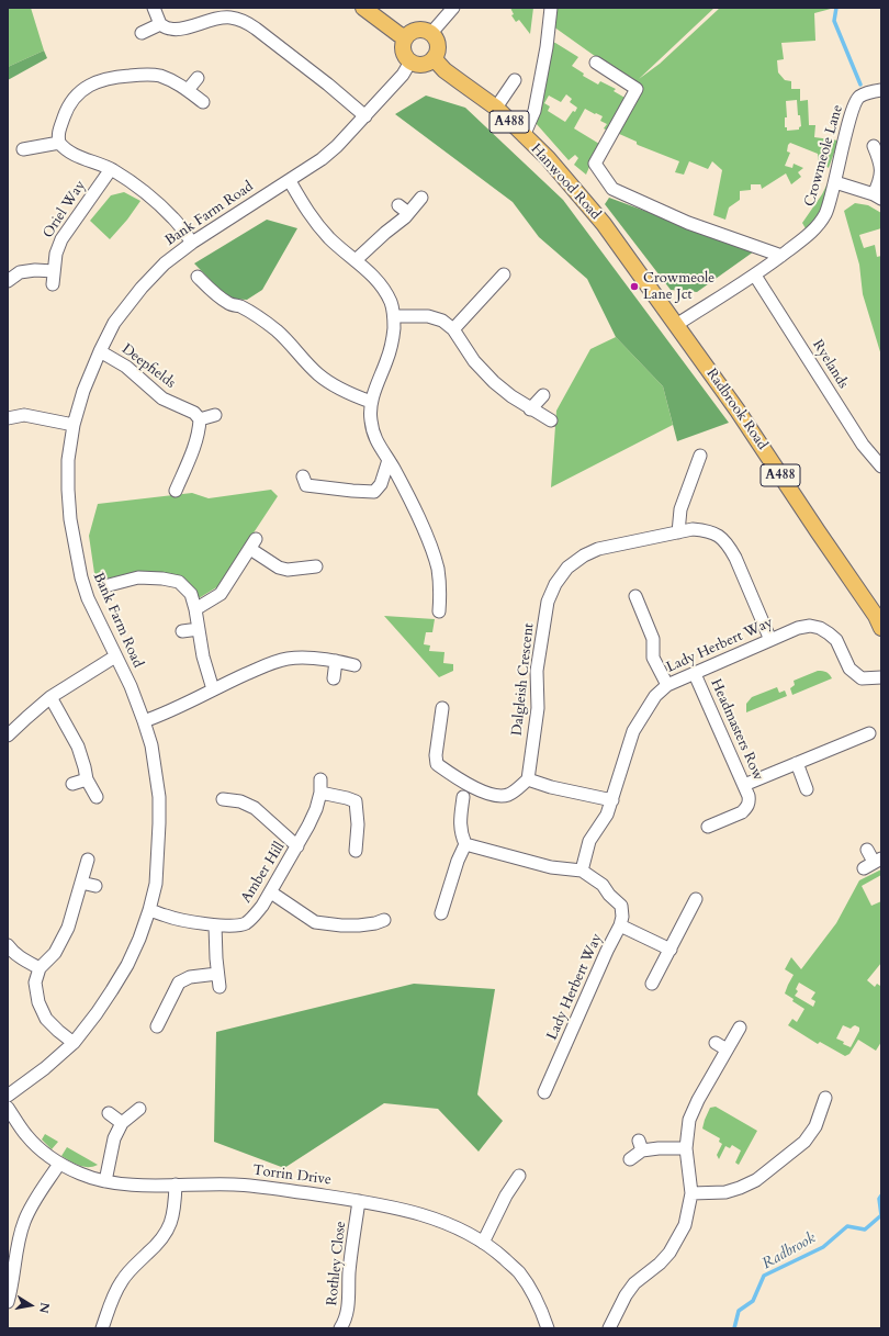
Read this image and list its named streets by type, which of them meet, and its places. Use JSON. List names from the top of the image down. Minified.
{"streets":{"main road":["A488","Hanwood Road","Radbrook Road"],"street":["Crowmeole Lane","Oriel Way","Bank Farm Road","Ryelands","Deepfields","Lady Herbert Way","Dalgleish Crescent","Headmasters Row","Amber Hill","Torrin Drive","Rothley Close"]},"crossings":[["Crowmeole Lane","Hanwood Road"],["Crowmeole Lane","Ryelands"],["Crowmeole Lane","Radbrook Road"],["Hanwood Road","Bank Farm Road"],["Hanwood Road","Radbrook Road"],["Bank Farm Road","Deepfields"],["Bank Farm Road","Amber Hill"],["Lady Herbert Way","Dalgleish Crescent"],["Lady Herbert Way","Headmasters Row"],["Torrin Drive","Rothley Close"]],"water":["Radbrook"],"places":["Crowmeole Lane Jct"],"north":"right"}
